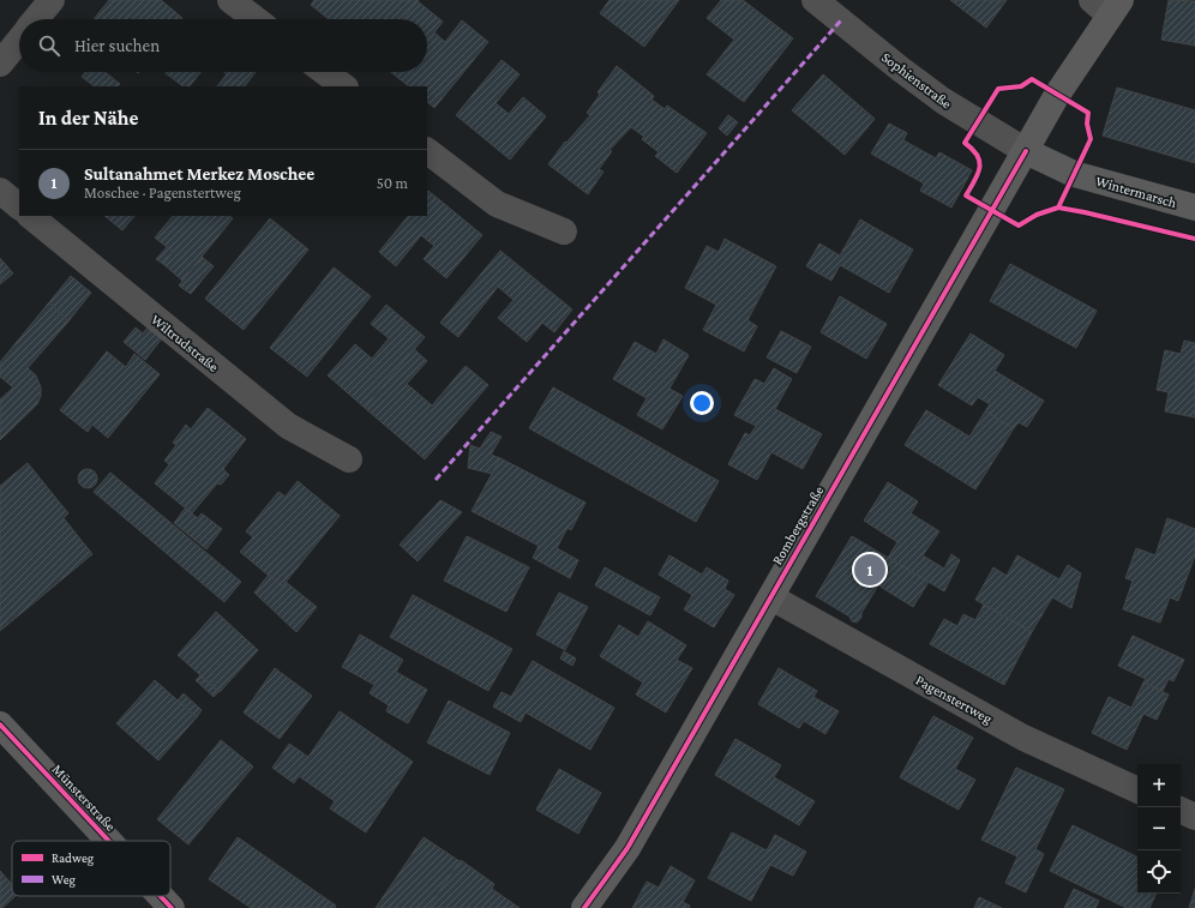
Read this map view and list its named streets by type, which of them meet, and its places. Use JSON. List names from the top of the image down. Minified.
{"streets":{"main road":["Wintermarsch","Rombergstraße","Münsterstraße"],"street":["Sophienstraße","Wiltrudstraße","Pagenstertweg"]},"crossings":[["Sophienstraße","Wintermarsch"],["Sophienstraße","Rombergstraße"],["Wintermarsch","Rombergstraße"],["Rombergstraße","Pagenstertweg"]],"legend":["Radweg","Weg"],"page":{"search":"Hier suchen","heading":"In der Nähe","list":[{"mark":"1","name":"Sultanahmet Merkez Moschee","note":"Moschee · Pagenstertweg","value":"50 m"}],"pins":"1","map_buttons":["+","−"]}}
